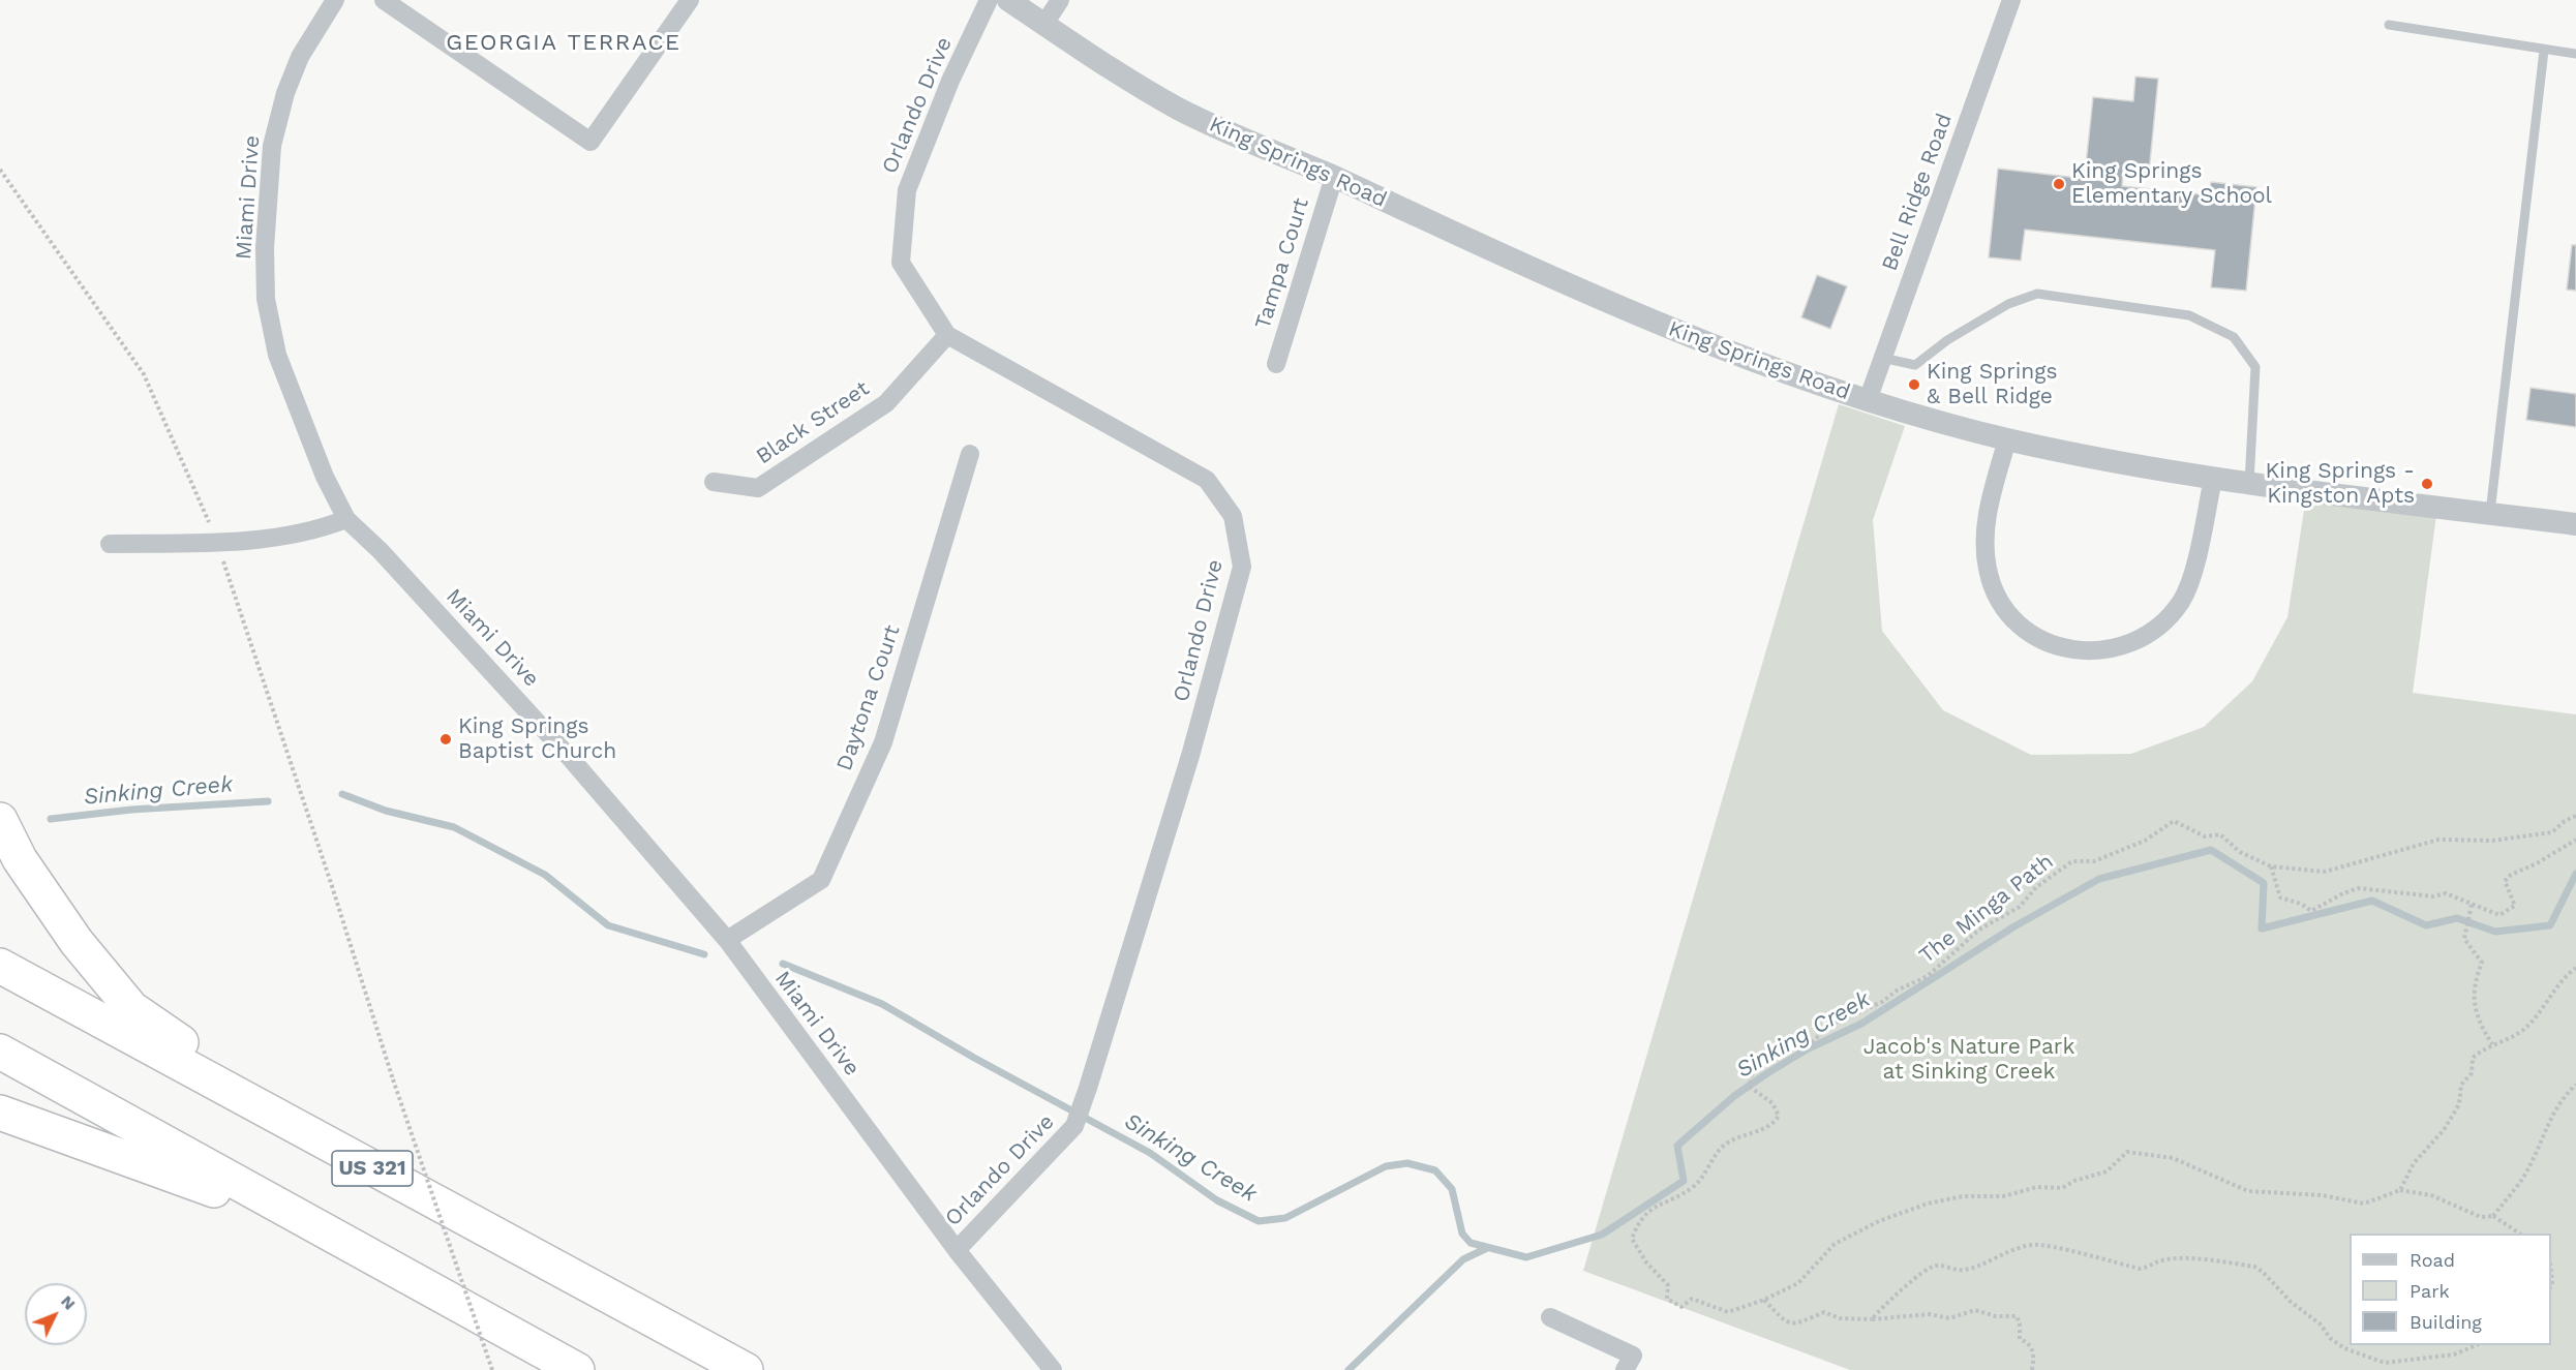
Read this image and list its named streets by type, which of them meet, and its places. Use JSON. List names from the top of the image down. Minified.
{"streets":{"highway":["US 321"],"street":["Orlando Drive","King Springs Road","Bell Ridge Road","Miami Drive","Tampa Court","Black Street","Daytona Court"],"path":["The Minga Path"]},"crossings":[["Orlando Drive","Miami Drive"],["Orlando Drive","Black Street"],["King Springs Road","Bell Ridge Road"],["King Springs Road","Tampa Court"],["Miami Drive","Daytona Court"]],"districts":["GEORGIA TERRACE"],"water":["Sinking Creek"],"parks":["Jacob's Nature Park at Sinking Creek"],"places":["King Springs Elementary School","King Springs & Bell Ridge","King Springs - Kingston Apts","King Springs Baptist Church"],"legend":["Road","Park","Building"],"north":"top right"}
